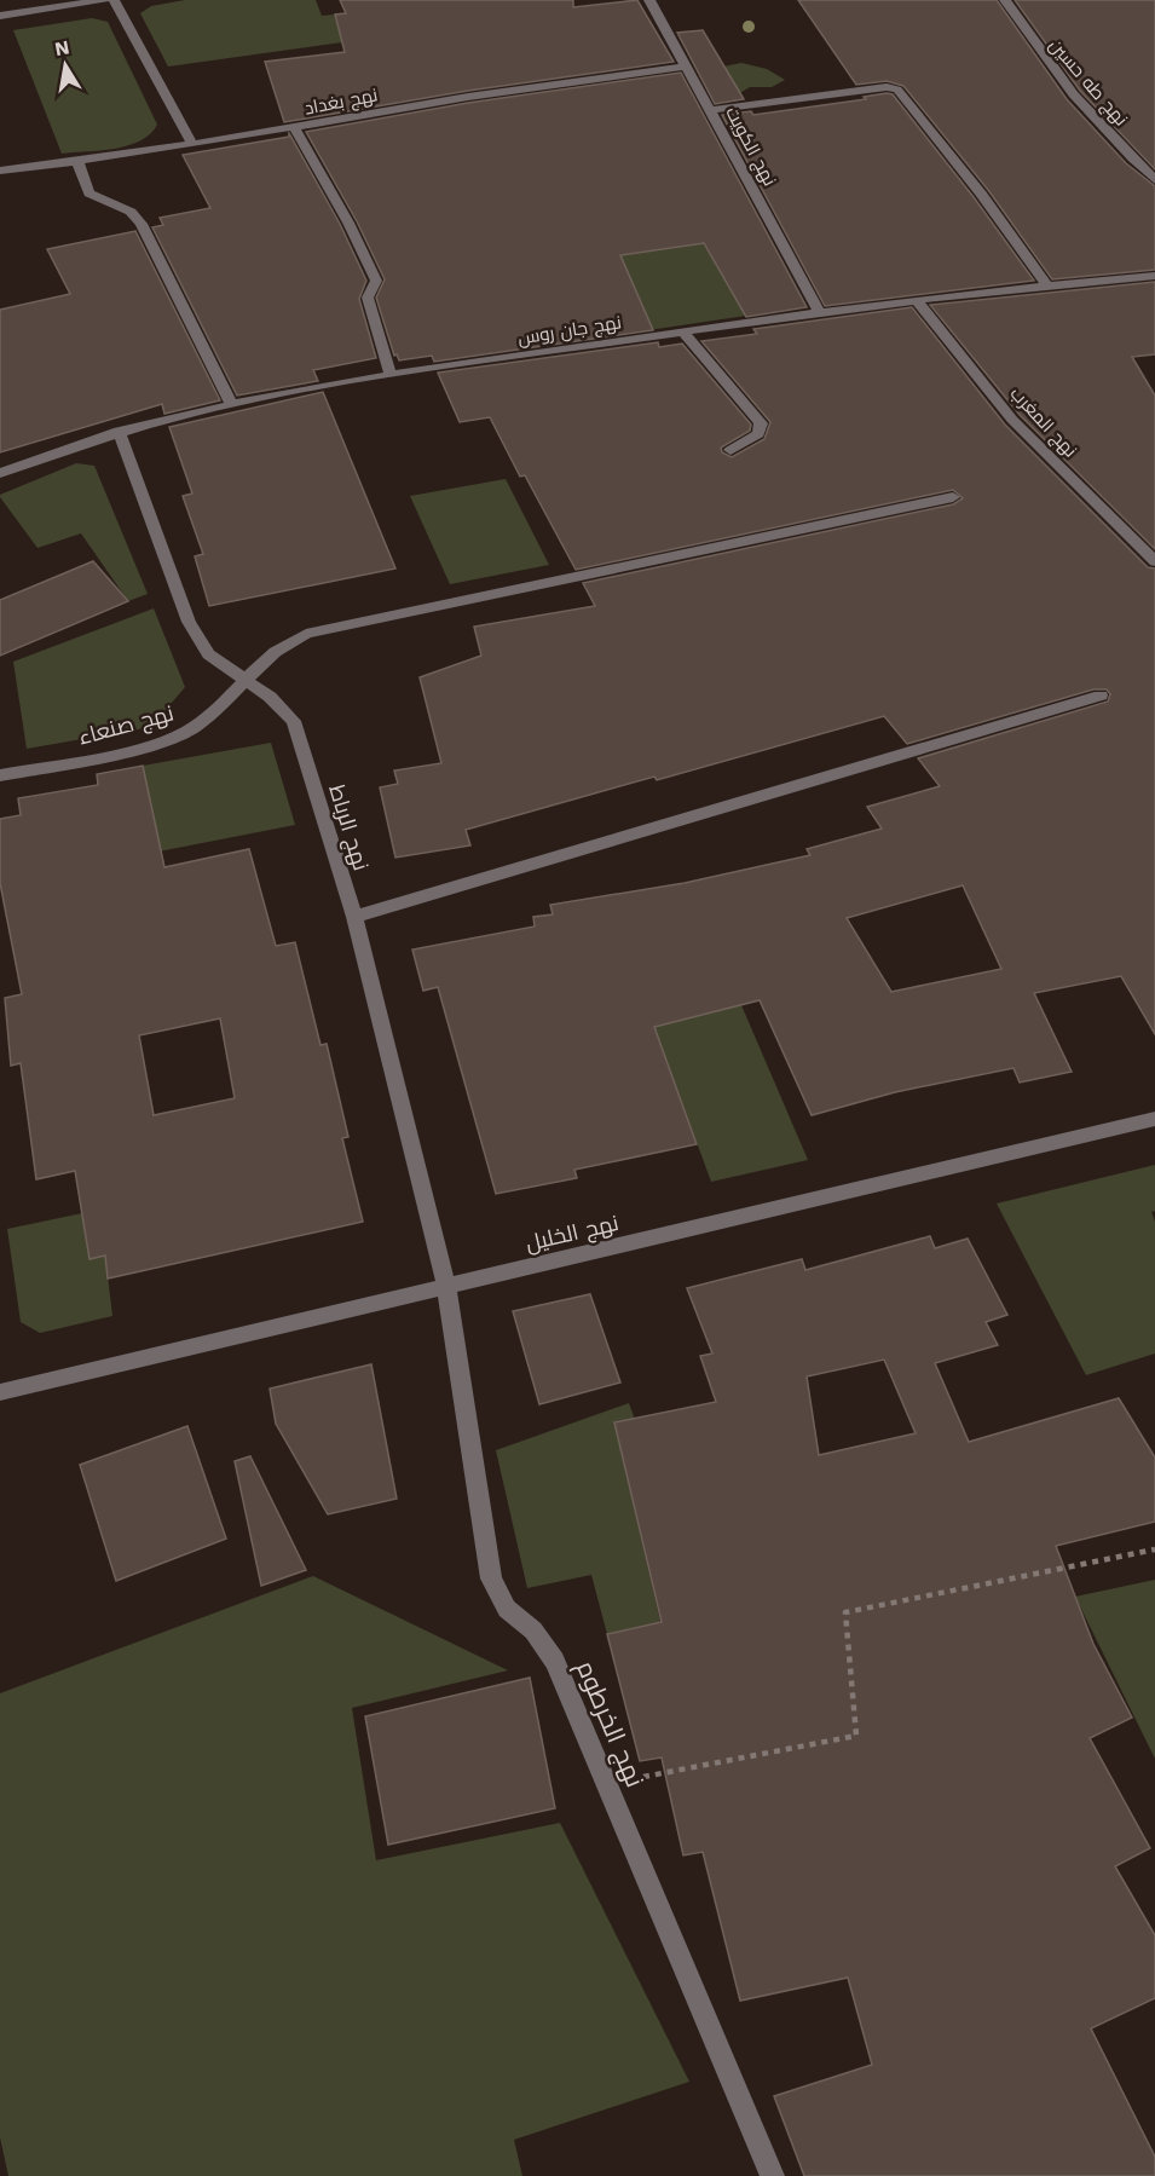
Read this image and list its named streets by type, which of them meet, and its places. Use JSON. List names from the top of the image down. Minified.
{"streets":{"street":["نهج طه حسين","نهج بغداد","نهج الكويت","نهج جان روس","نهج المغرب","نهج صنعاء","نهج الرباط","نهج الخليل","نهج الخرطوم"]},"crossings":[["نهج بغداد","نهج الكويت"],["نهج الكويت","نهج جان روس"],["نهج جان روس","نهج المغرب"],["نهج جان روس","نهج الرباط"],["نهج صنعاء","نهج الرباط"],["نهج الرباط","نهج الخليل"],["نهج الرباط","نهج الخرطوم"],["نهج الخليل","نهج الخرطوم"]],"north":"top"}
